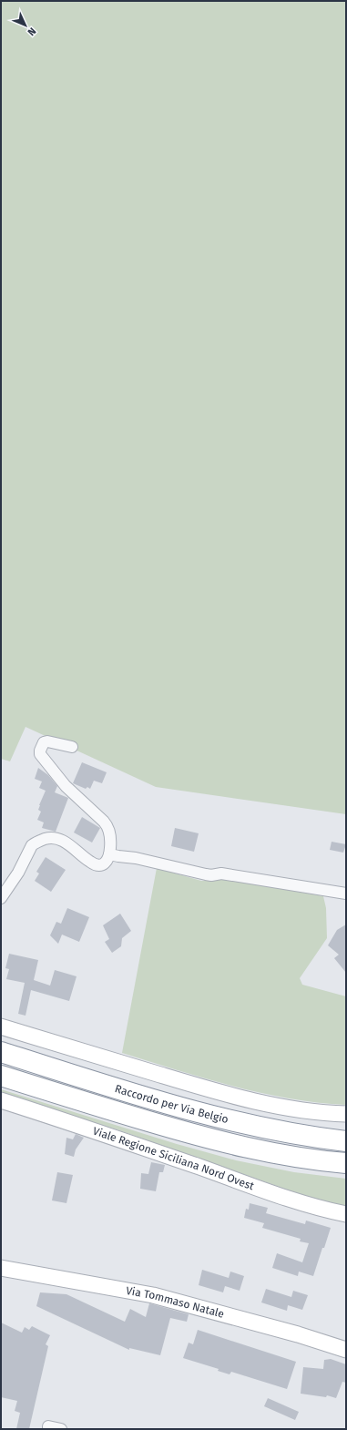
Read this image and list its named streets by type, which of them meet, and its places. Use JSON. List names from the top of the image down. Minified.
{"streets":{"highway":["Raccordo per Via Belgio"],"street":["Viale Regione Siciliana Nord Ovest","Via Tommaso Natale"]},"north":"bottom right"}
